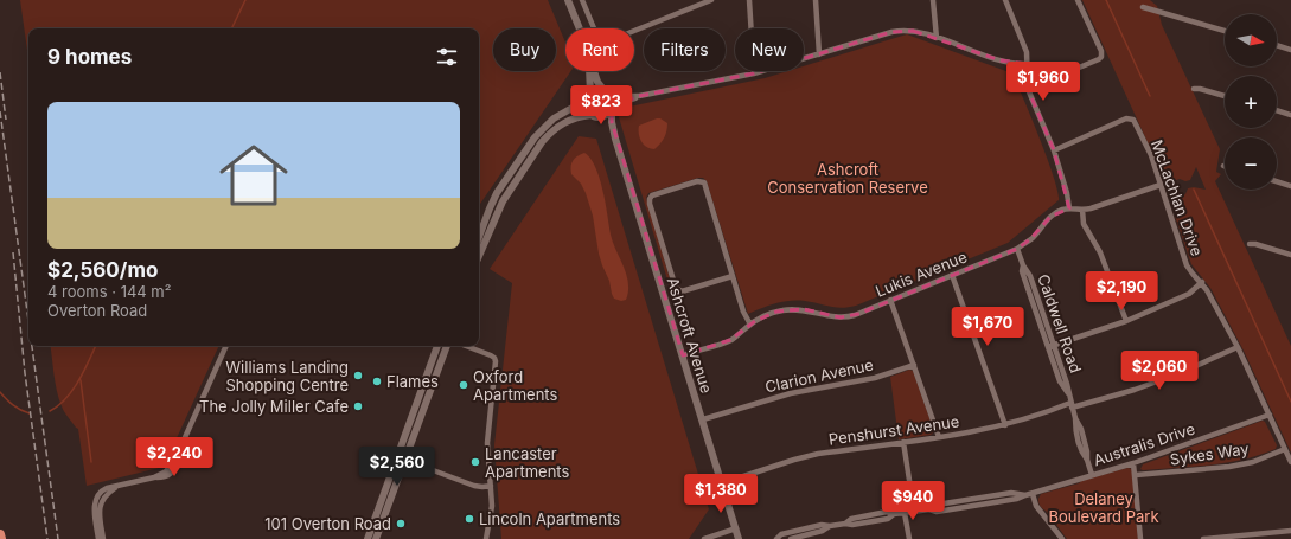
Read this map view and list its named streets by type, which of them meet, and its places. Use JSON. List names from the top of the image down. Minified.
{"streets":{"street":["McLachlan Drive","Lukis Avenue","Caldwell Road","Ashcroft Avenue","Clarion Avenue","Penshurst Avenue","Australis Drive","Sykes Way"]},"crossings":[["McLachlan Drive","Penshurst Avenue"],["McLachlan Drive","Australis Drive"],["McLachlan Drive","Sykes Way"],["Lukis Avenue","Caldwell Road"],["Lukis Avenue","Ashcroft Avenue"],["Caldwell Road","Penshurst Avenue"],["Caldwell Road","Australis Drive"],["Ashcroft Avenue","Clarion Avenue"],["Ashcroft Avenue","Penshurst Avenue"]],"parks":["Ashcroft Conservation Reserve","Delaney Boulevard Park"],"places":["Williams Landing Shopping Centre","Flames","Oxford Apartments","The Jolly Miller Cafe","Lancaster Apartments","Lincoln Apartments","101 Overton Road"],"north":"right","page":{"map_buttons":["+","−"],"chip":["Buy","Rent","Filters","New"],"heading":"9 homes","price":["$1,960","$823","$2,190","$1,670","$2,060","$2,240","$2,560","$1,380","$940"],"list":[{"name":"$2,560/mo","note":"4 rooms · 144 m² · Overton Road"}]}}
